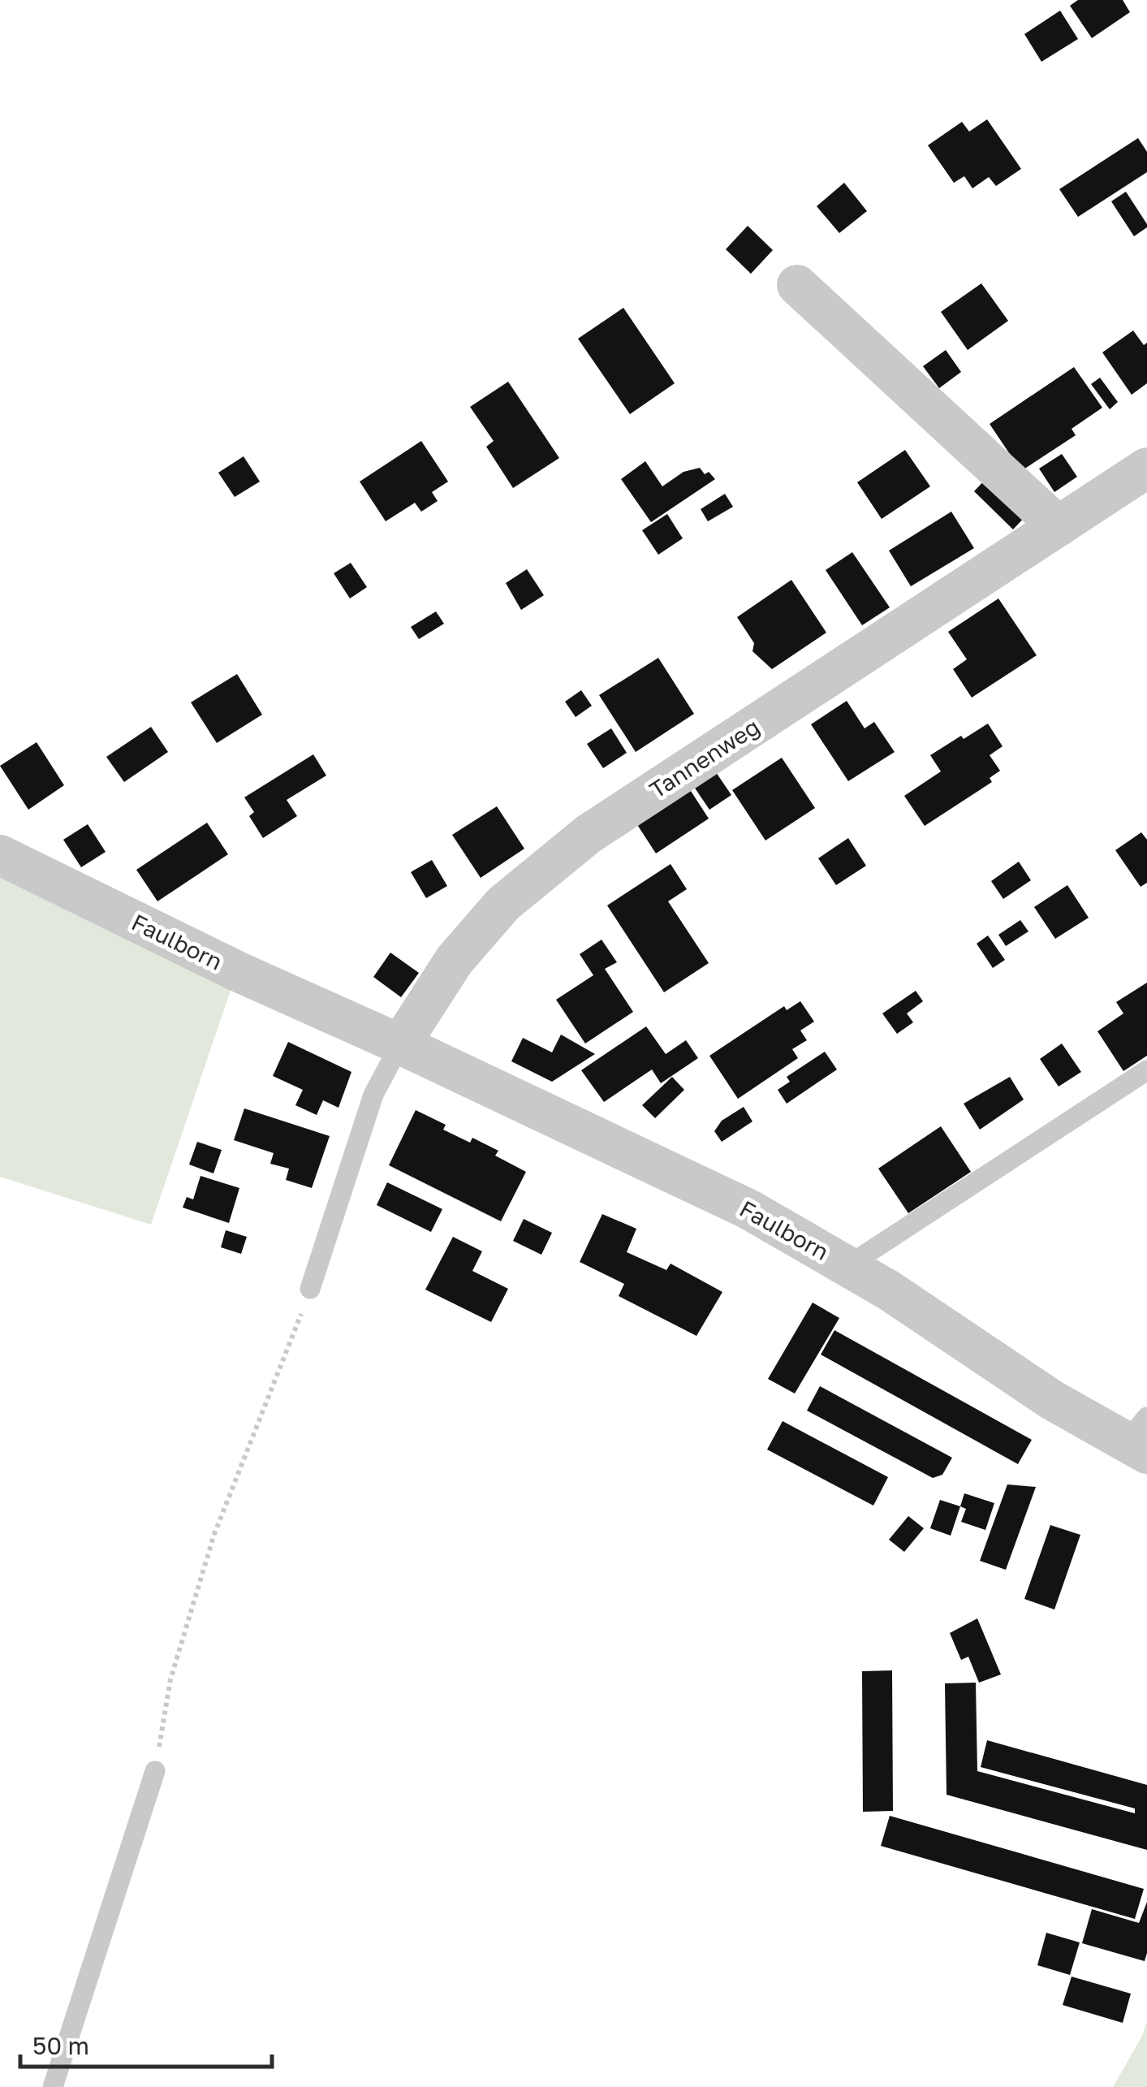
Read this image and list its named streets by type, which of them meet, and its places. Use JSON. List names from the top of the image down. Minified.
{"streets":{"street":["Tannenweg","Faulborn"]},"crossings":[["Tannenweg","Faulborn"]],"scale_bar":"50 m"}
